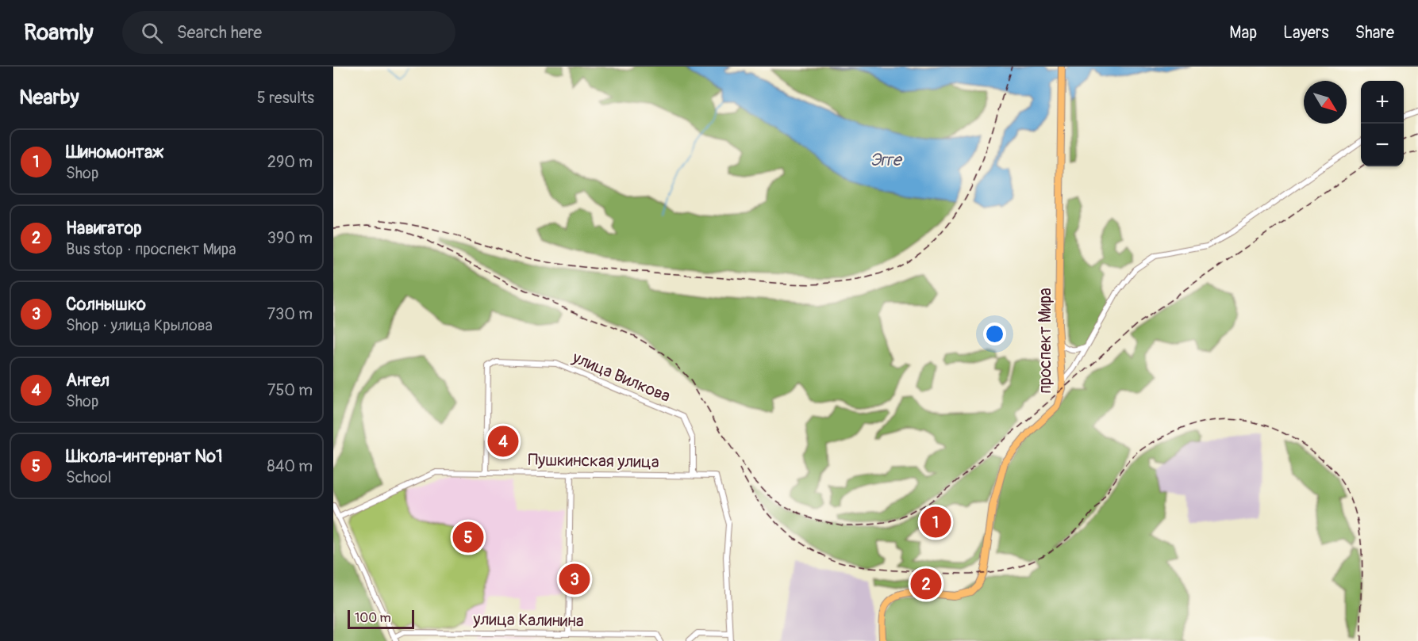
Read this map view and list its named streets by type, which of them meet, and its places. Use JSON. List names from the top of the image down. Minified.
{"streets":{"main road":["проспект Мира"],"street":["улица Вилкова","Пушкинская улица","улица Калинина"]},"crossings":[["улица Вилкова","Пушкинская улица"]],"water":["Эгге"],"scale_bar":"100 m","north":"bottom right","page":{"header":"Roamly","search":"Search here","nav":["Map","Layers","Share"],"heading":["Nearby","5 results"],"map_buttons":["+","−"],"list":[{"mark":"1","name":"Шиномонтаж","note":"Shop","value":"290 m"},{"mark":"2","name":"Навигатор","note":"Bus stop · проспект Мира","value":"390 m"},{"mark":"3","name":"Солнышко","note":"Shop · улица Крылова","value":"730 m"},{"mark":"4","name":"Ангел","note":"Shop","value":"750 m"},{"mark":"5","name":"Школа-интернат №1","note":"School","value":"840 m"}],"pins":["4","1","5","3","2"],"scale":"100 m"}}
